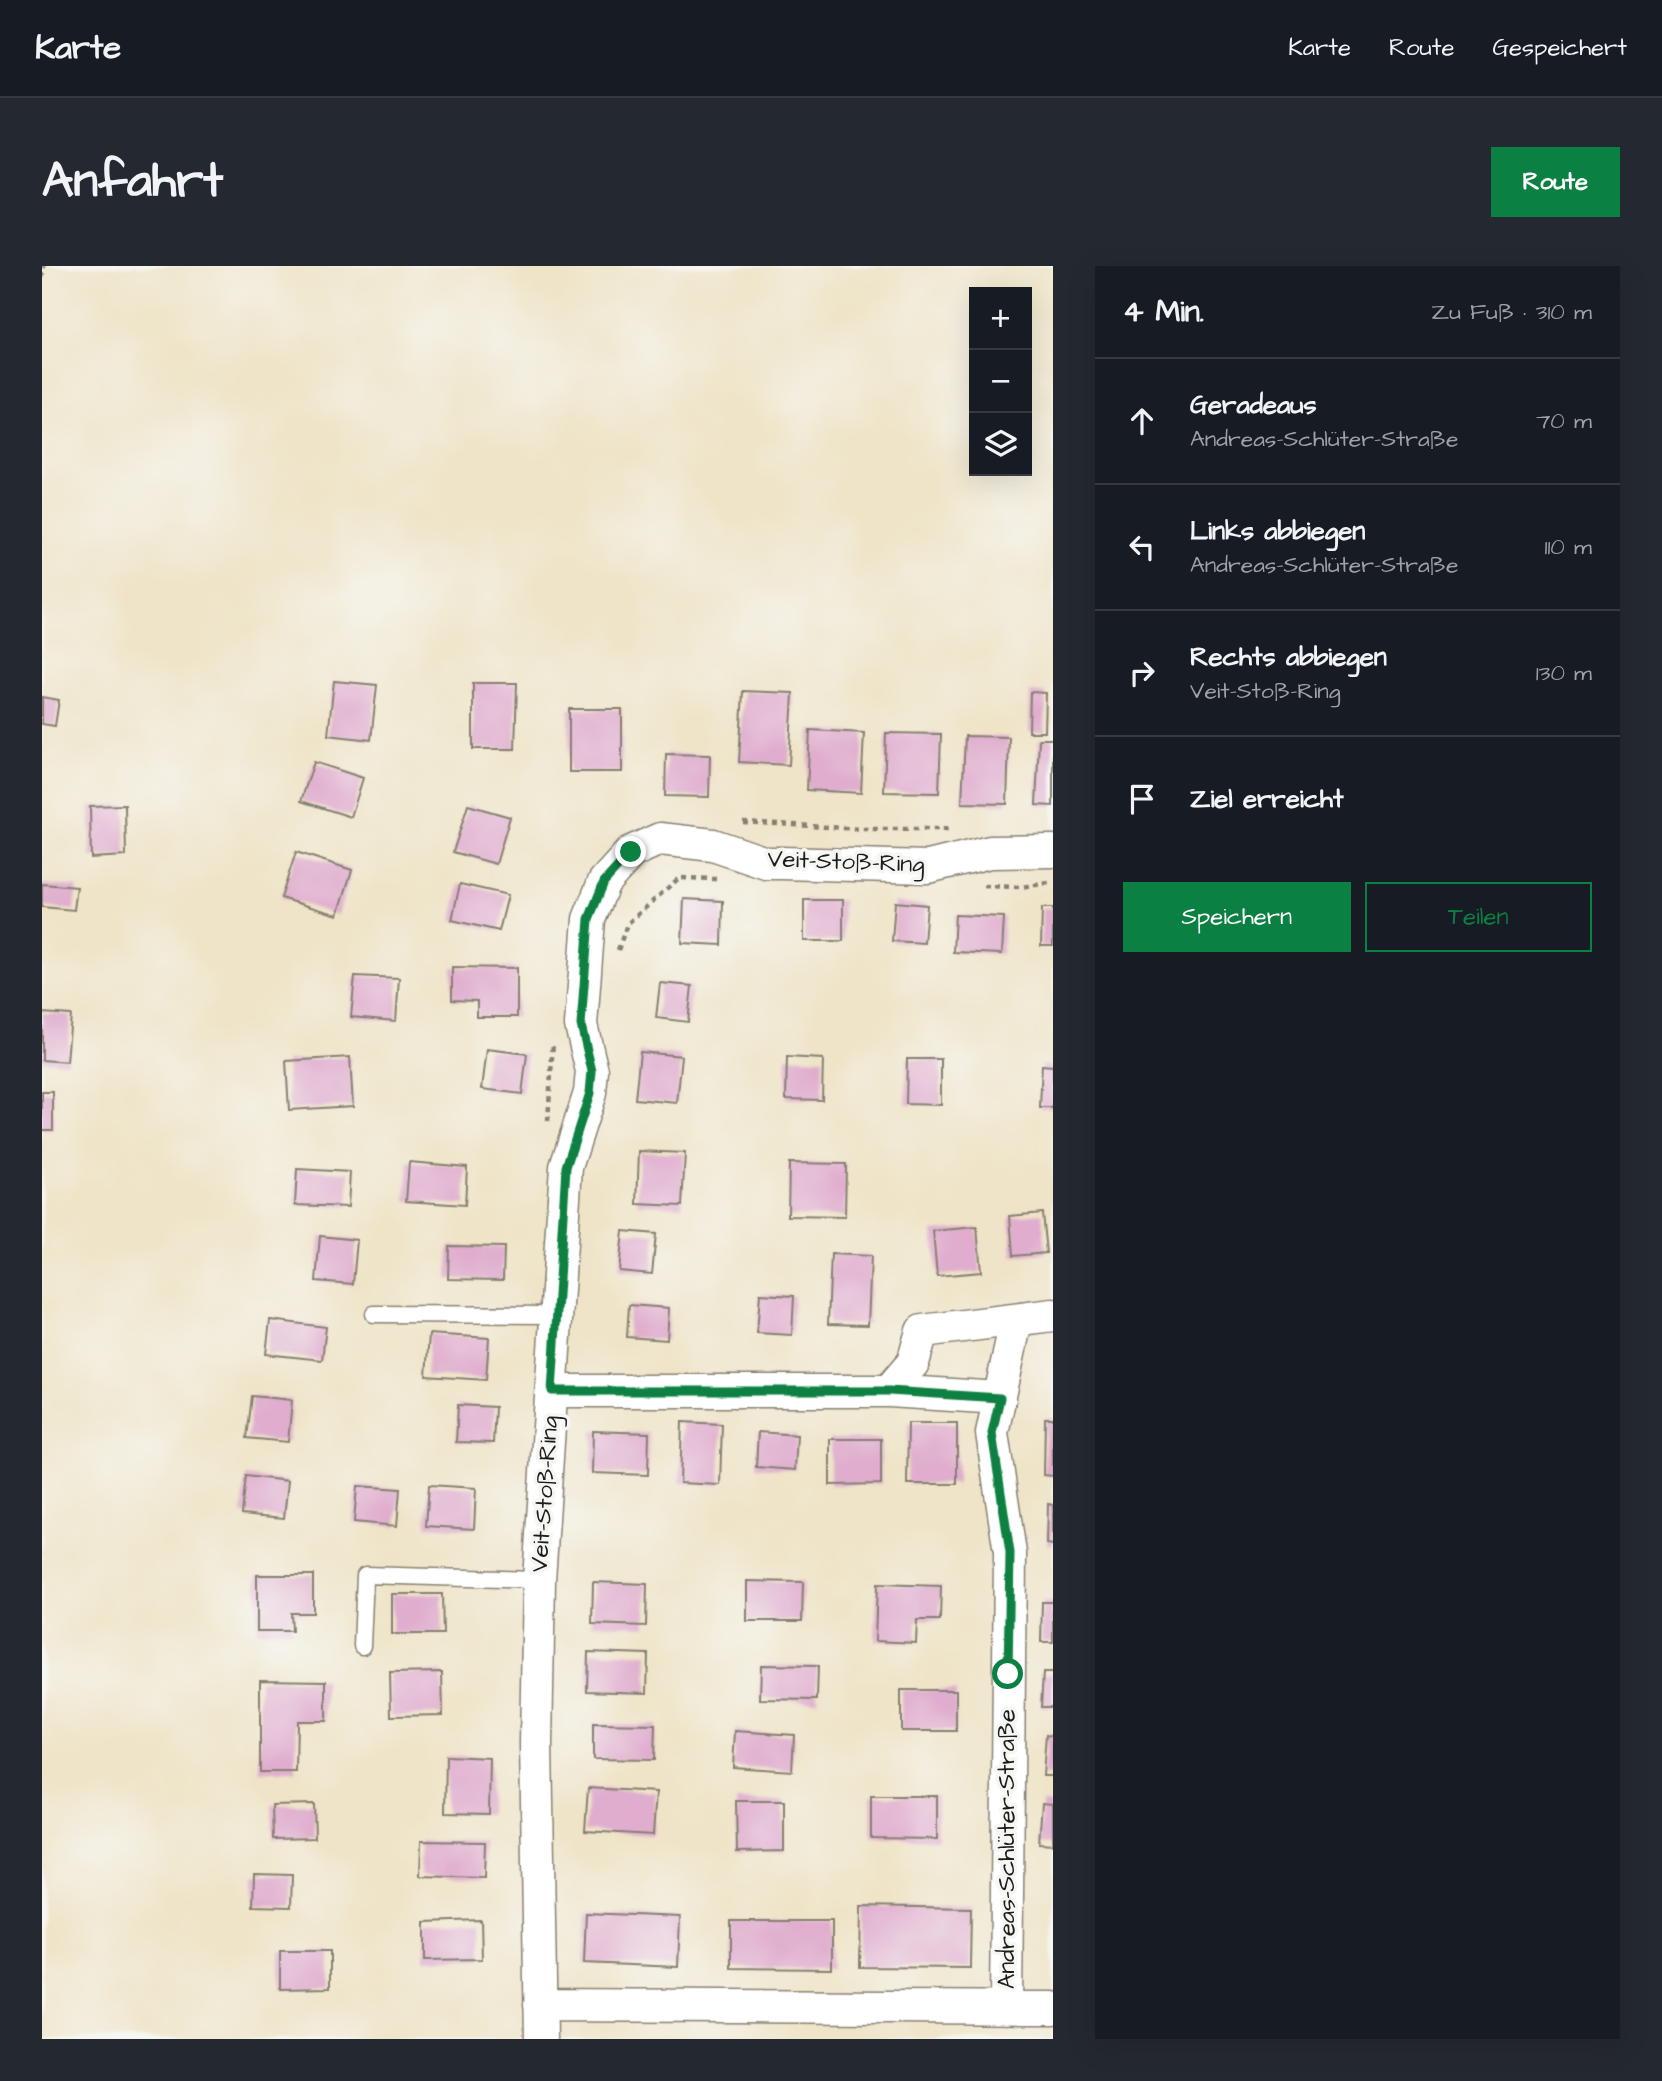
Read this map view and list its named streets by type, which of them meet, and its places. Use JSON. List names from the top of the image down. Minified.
{"streets":{"street":["Veit-Stoß-Ring","Andreas-Schlüter-Straße"]},"crossings":[["Veit-Stoß-Ring","Andreas-Schlüter-Straße"]],"page":{"header":"Karte","nav":["Karte","Route","Gespeichert"],"buttons":["Route",["Speichern","Teilen"]],"title":"Anfahrt","heading":["4 Min.","Zu Fuß · 310 m"],"map_buttons":["+","−"],"list":[["Geradeaus","Andreas-Schlüter-Straße","70 m"],["Links abbiegen","Andreas-Schlüter-Straße","110 m"],["Rechts abbiegen","Veit-Stoß-Ring","130 m"],"Ziel erreicht"]}}
